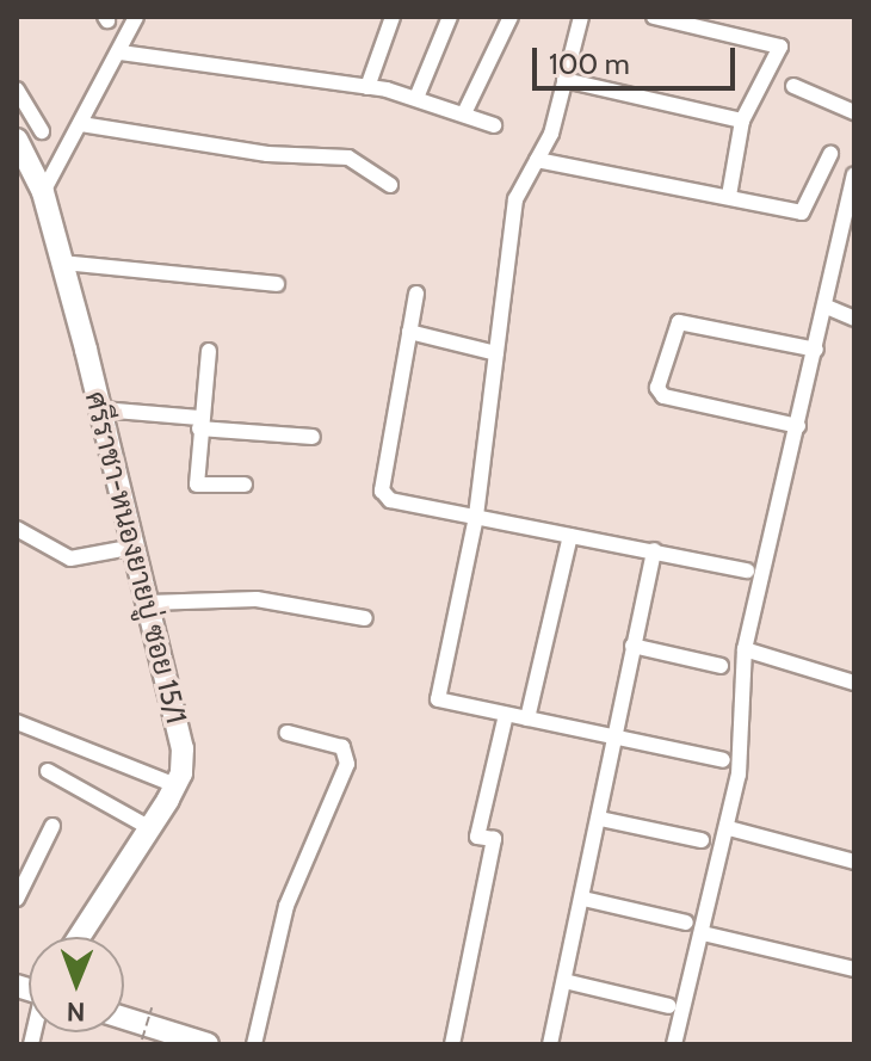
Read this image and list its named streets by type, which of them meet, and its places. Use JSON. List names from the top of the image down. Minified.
{"streets":{"street":["ศรีราชา-หนองยายบู่ ซอย 15/1"]},"scale_bar":"100 m","north":"bottom"}
